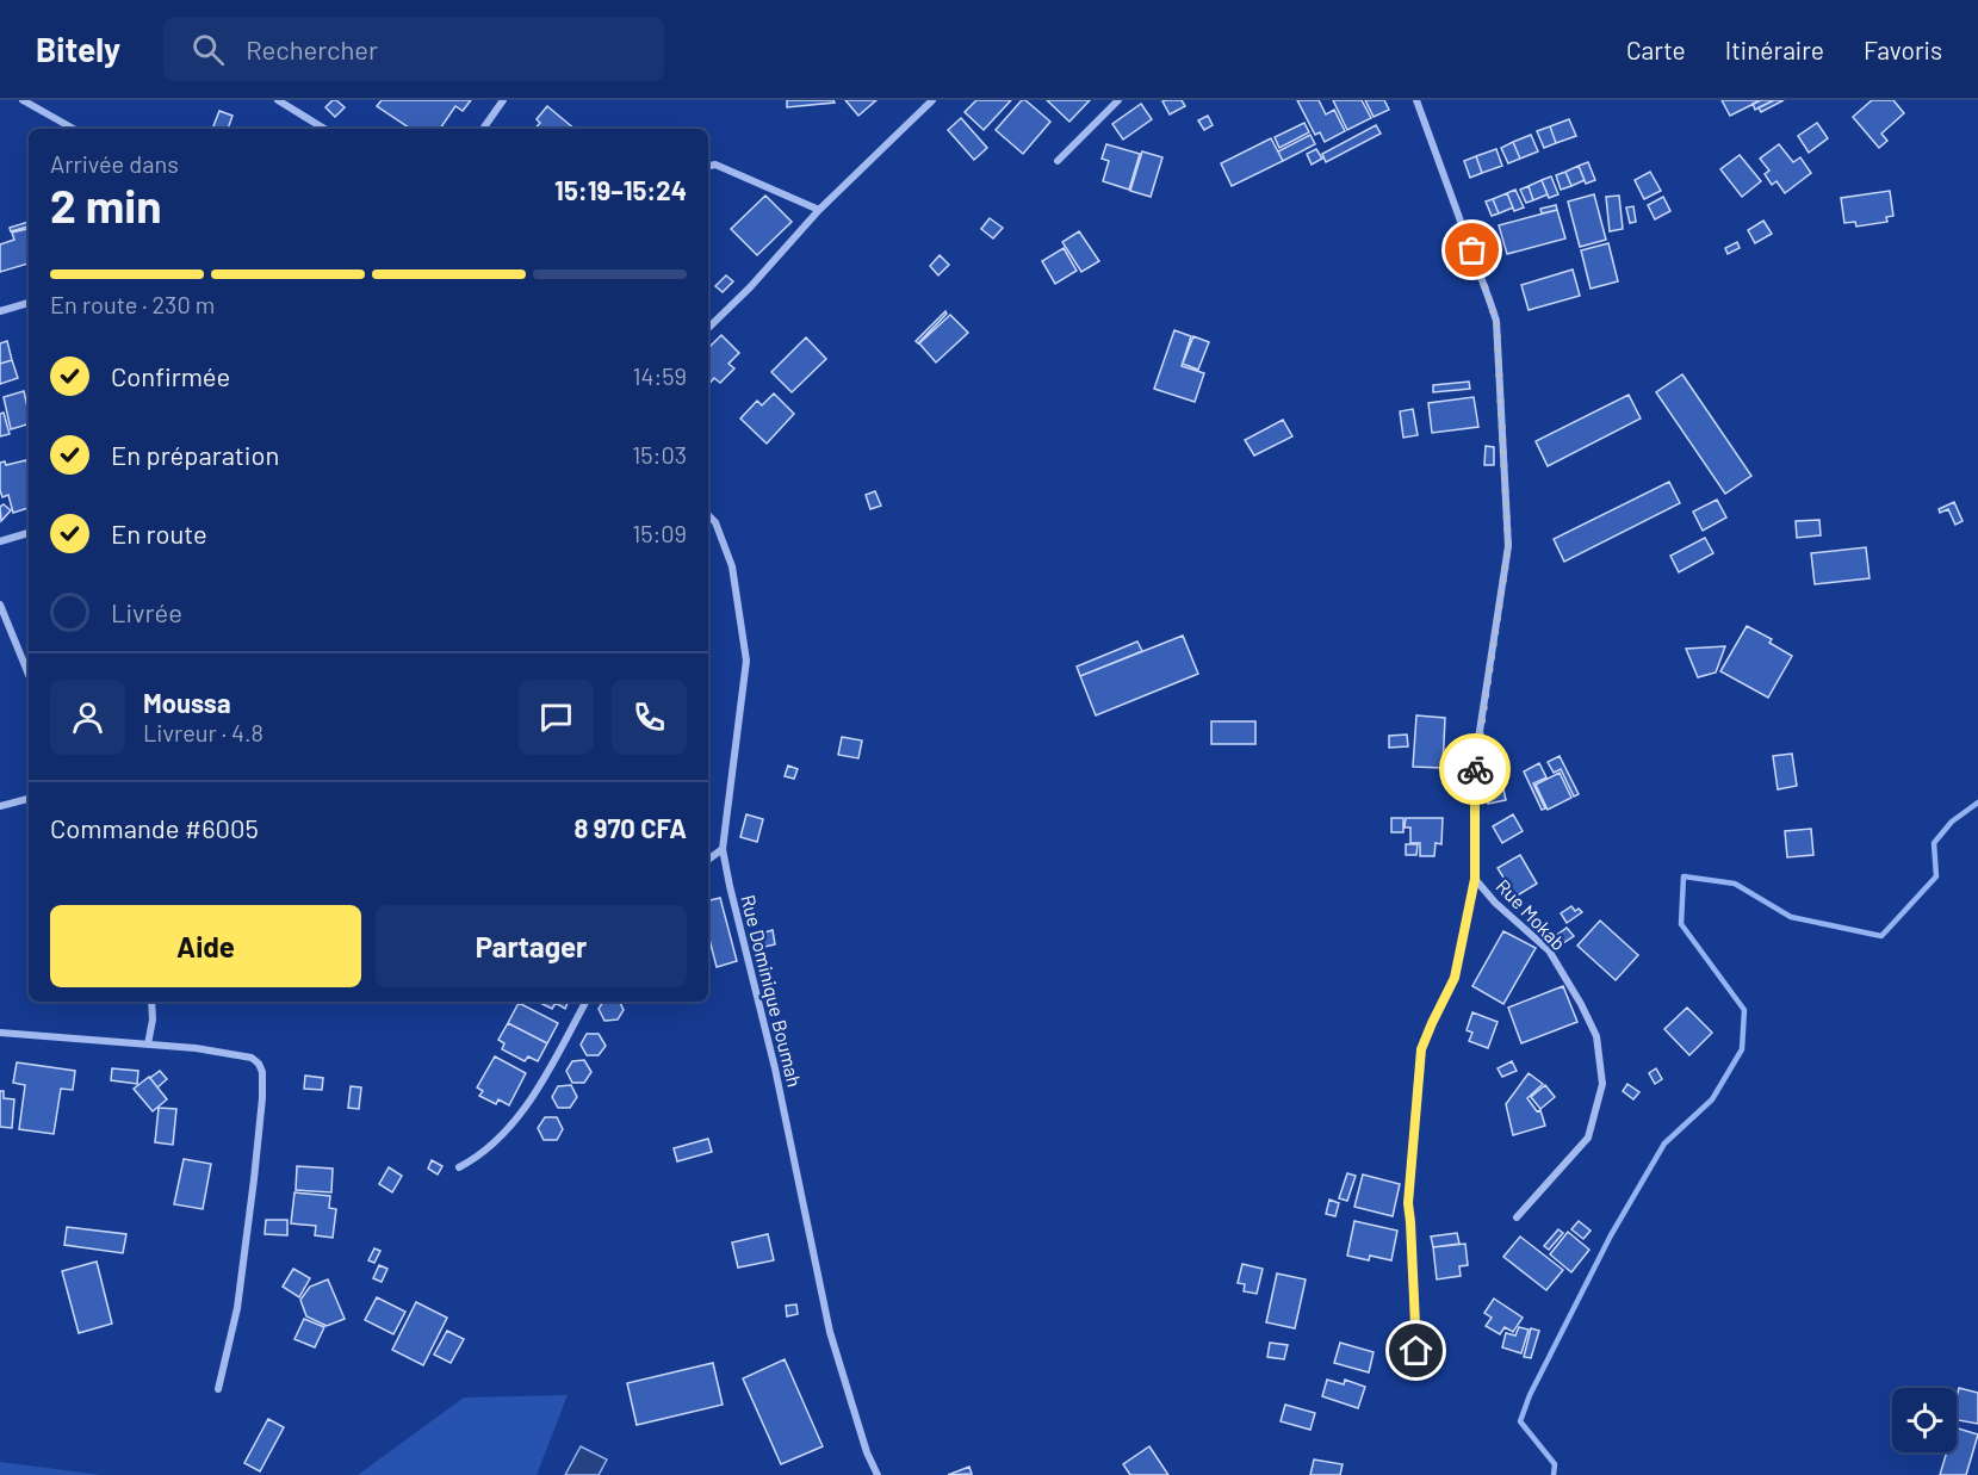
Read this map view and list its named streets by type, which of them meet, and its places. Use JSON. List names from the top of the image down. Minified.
{"streets":{"street":["Rue Mokab","Rue Dominique Boumah"]},"page":{"header":"Bitely","search":"Rechercher","nav":["Carte","Itinéraire","Favoris"],"heading":["2 min","Arrivée dans","15:19–15:24"],"panel":["Moussa","Livreur · 4.8","Commande #6005","8 970 CFA"],"bar":"En route · 230 m","list":[["Confirmée","14:59"],["En préparation","15:03"],["En route","15:09"],"Livrée"],"buttons":["Aide","Partager"]}}
